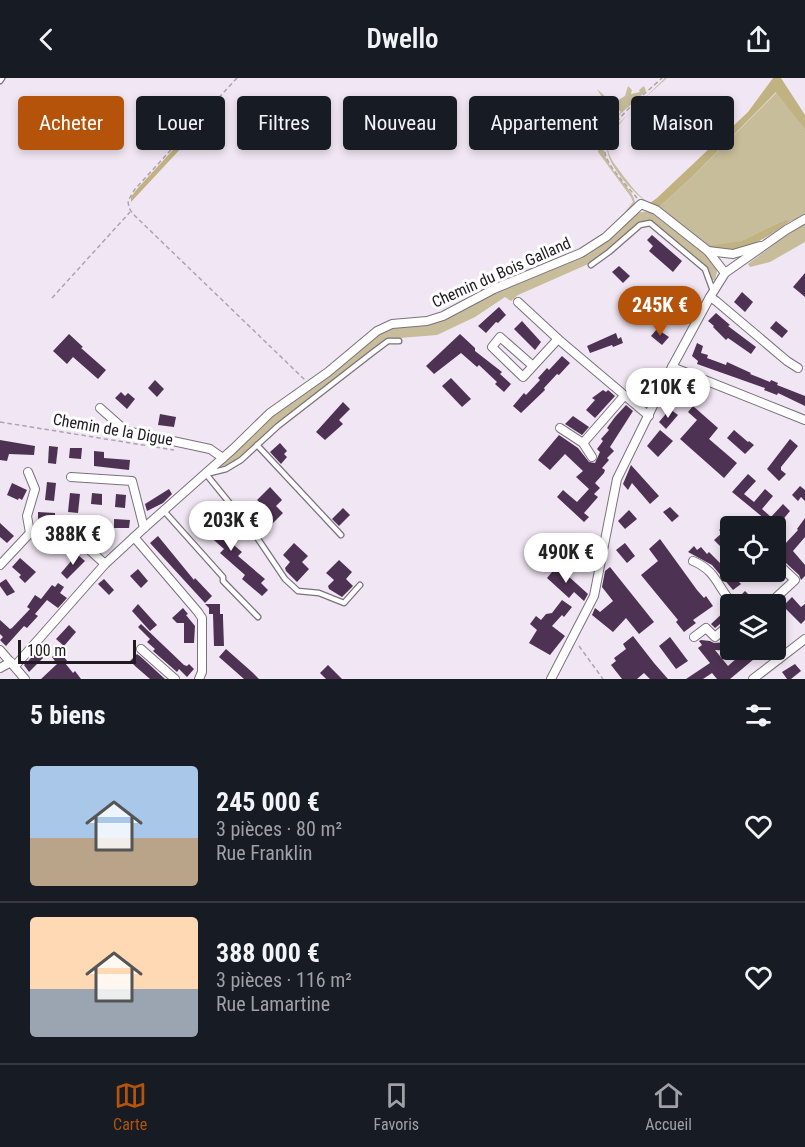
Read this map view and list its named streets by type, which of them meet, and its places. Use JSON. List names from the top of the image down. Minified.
{"streets":{"street":["Chemin du Bois Galland"],"path":["Chemin de la Digue"]},"scale_bar":"100 m","page":{"header":"Dwello","chip":["Acheter","Louer","Filtres","Nouveau","Appartement","Maison"],"price":["245K €","210K €","203K €","388K €","490K €"],"scale":"100 m","heading":"5 biens","list":[{"name":"245 000 €","note":"3 pièces · 80 m² · Rue Franklin"},{"name":"388 000 €","note":"3 pièces · 116 m² · Rue Lamartine"}],"tabs":["Carte","Favoris","Accueil"]}}
